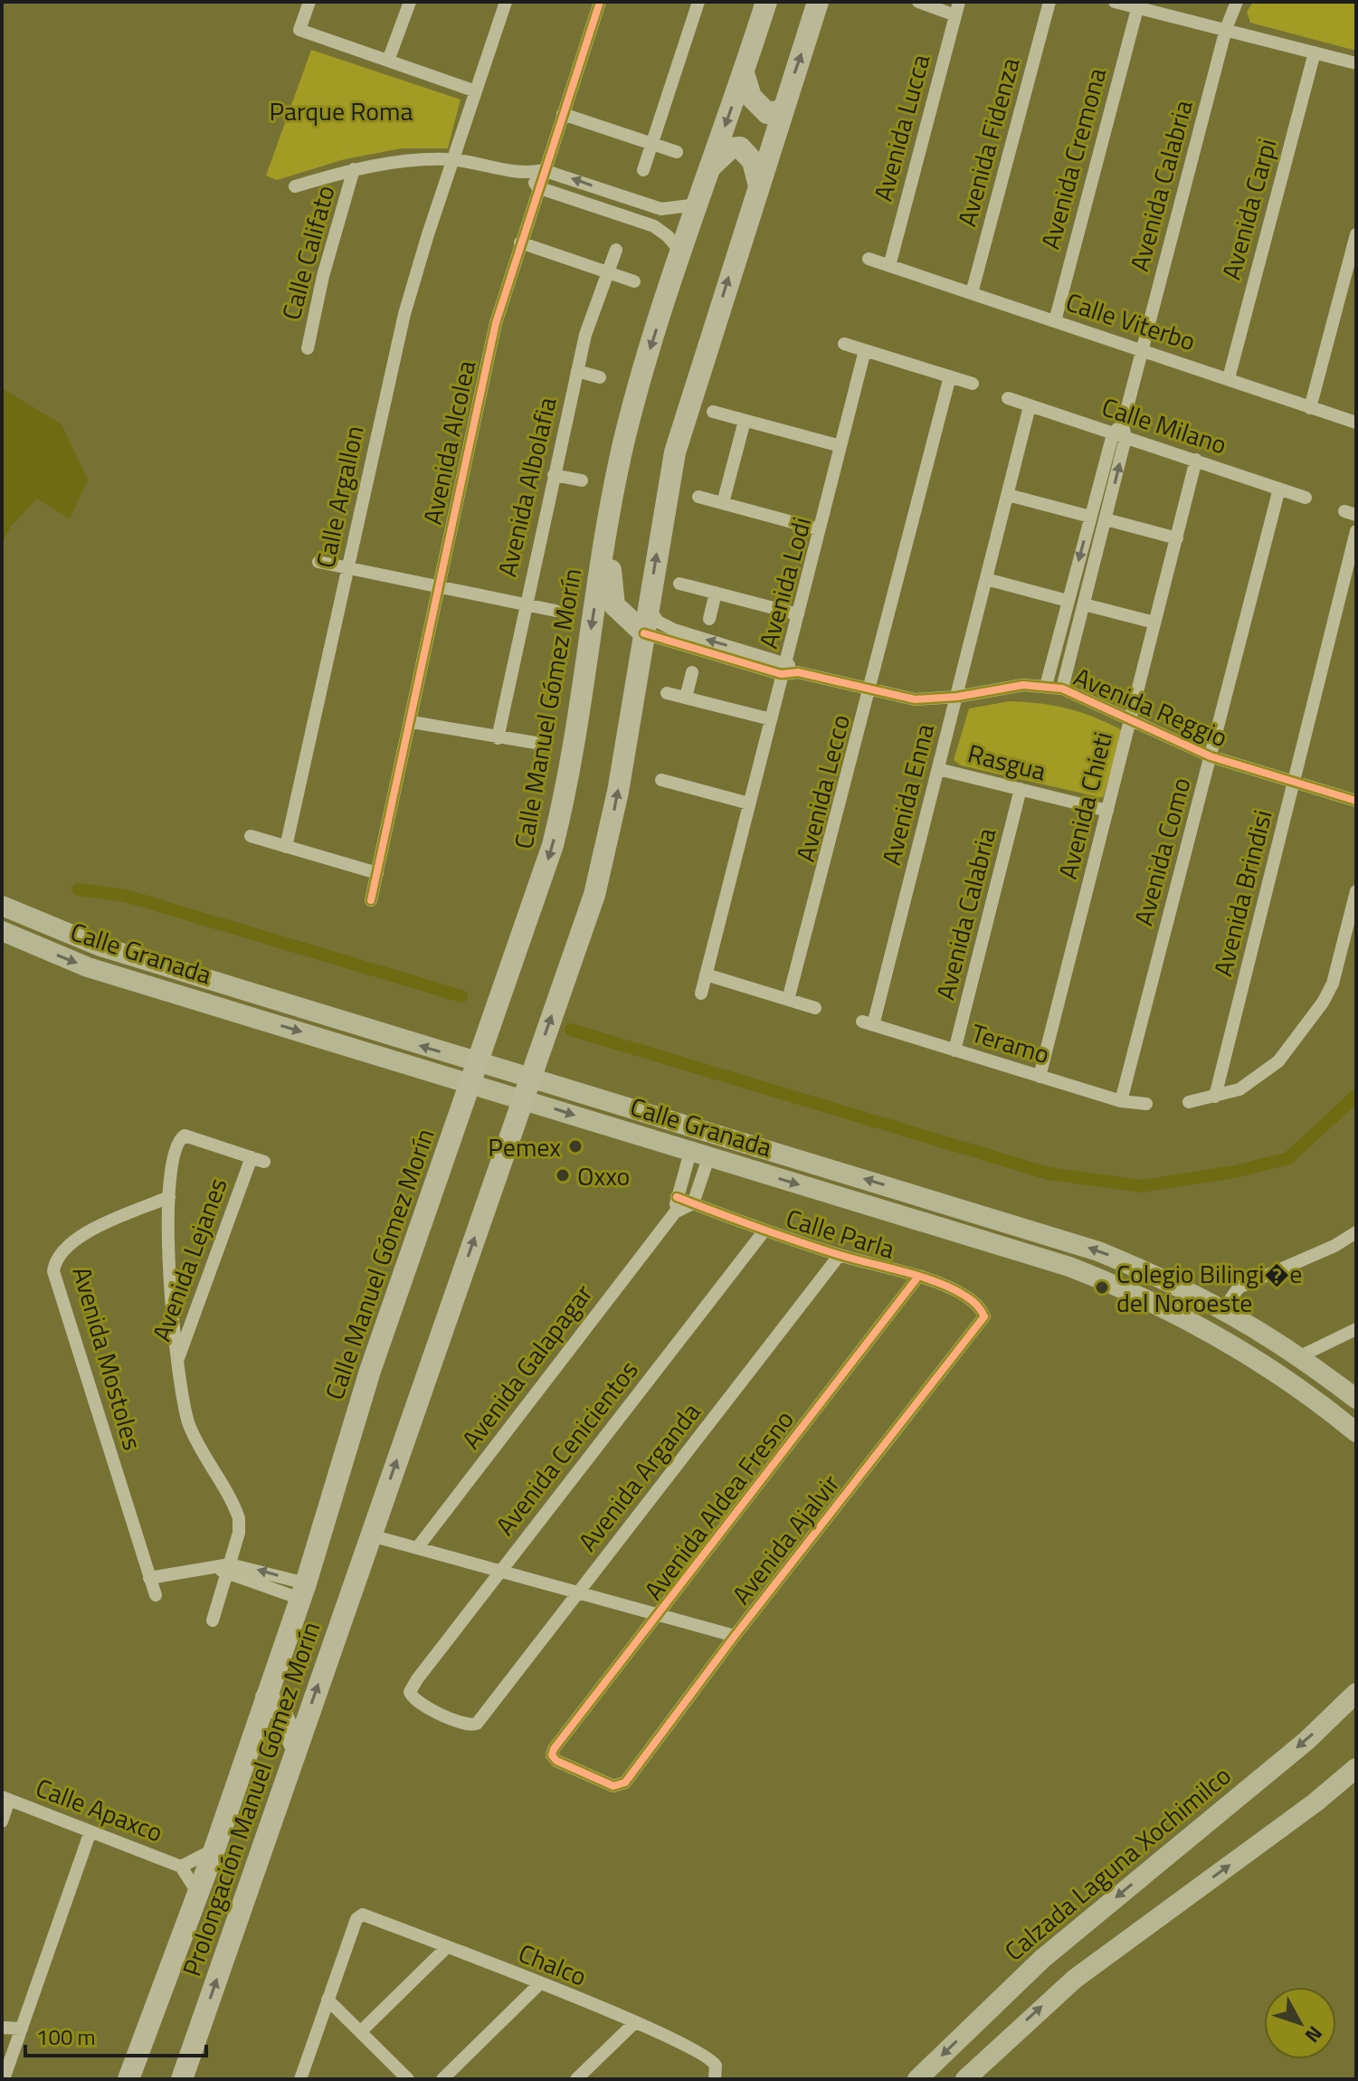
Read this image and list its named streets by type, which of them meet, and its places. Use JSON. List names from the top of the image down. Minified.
{"streets":{"main road":["Calle Manuel Gómez Morín","Calle Granada","Prolongación Manuel Gómez Morín","Calzada Laguna Xochimilco"],"street":["Avenida Lucca","Avenida Fidenza","Avenida Cremona","Avenida Calabria","Avenida Carpi","Calle Califato","Calle Viterbo","Calle Milano","Avenida Alcolea","Avenida Albolafia","Calle Argallon","Avenida Lodi","Avenida Reggio","Rasgua","Avenida Lecco","Avenida Enna","Avenida Chieti","Avenida Como","Avenida Brindisi","Teramo","Calle Parla","Avenida Lejanes","Avenida Mostoles","Avenida Galapagar","Avenida Cenicientos","Avenida Arganda","Avenida Aldea Fresno","Avenida Ajalvir","Calle Apaxco","Chalco"]},"crossings":[["Avenida Lucca","Calle Viterbo"],["Avenida Fidenza","Calle Viterbo"],["Avenida Cremona","Calle Viterbo"],["Avenida Calabria","Calle Viterbo"],["Avenida Calabria","Calle Milano"],["Avenida Calabria","Avenida Reggio"],["Avenida Calabria","Rasgua"],["Avenida Calabria","Teramo"],["Avenida Carpi","Calle Viterbo"],["Calle Milano","Avenida Enna"],["Calle Milano","Avenida Chieti"],["Calle Milano","Avenida Como"],["Avenida Lodi","Avenida Reggio"],["Avenida Reggio","Avenida Lecco"],["Avenida Reggio","Avenida Enna"],["Avenida Reggio","Avenida Chieti"],["Avenida Reggio","Avenida Como"],["Avenida Reggio","Avenida Brindisi"],["Calle Manuel Gómez Morín","Calle Granada"],["Calle Manuel Gómez Morín","Prolongación Manuel Gómez Morín"],["Rasgua","Avenida Enna"],["Rasgua","Avenida Chieti"],["Avenida Enna","Teramo"],["Avenida Chieti","Teramo"],["Avenida Como","Teramo"],["Calle Parla","Avenida Galapagar"],["Calle Parla","Avenida Cenicientos"],["Calle Parla","Avenida Arganda"],["Calle Parla","Avenida Aldea Fresno"],["Calle Parla","Avenida Ajalvir"],["Avenida Lejanes","Avenida Mostoles"],["Avenida Cenicientos","Avenida Arganda"],["Avenida Aldea Fresno","Avenida Ajalvir"],["Prolongación Manuel Gómez Morín","Calle Apaxco"]],"parks":["Parque Roma"],"places":["Pemex","Oxxo","Colegio Bilingi�e del Noroeste"],"scale_bar":"100 m","north":"bottom right"}
